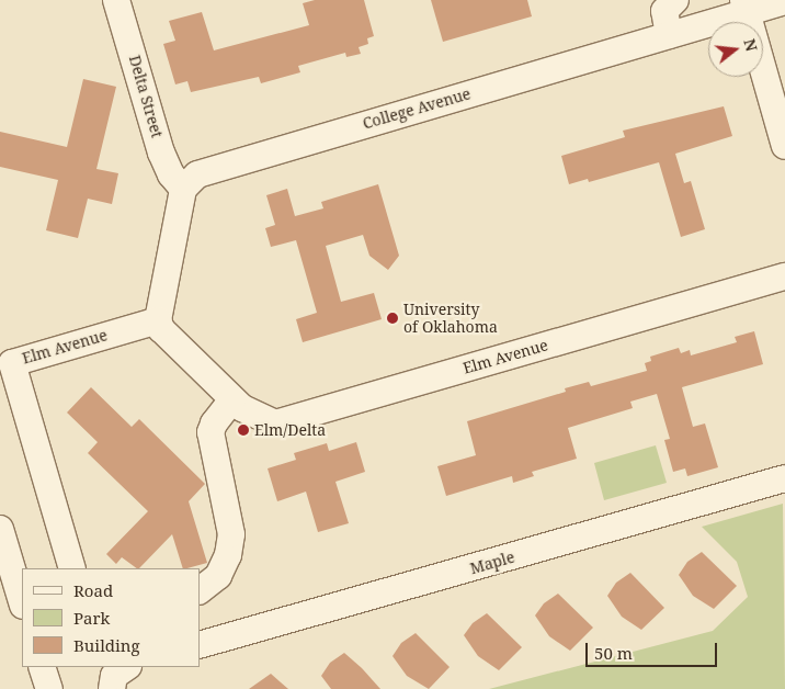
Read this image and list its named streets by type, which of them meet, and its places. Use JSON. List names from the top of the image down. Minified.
{"streets":{"street":["Delta Street","College Avenue","Elm Avenue","Maple"]},"crossings":[["Delta Street","College Avenue"]],"places":["University of Oklahoma","Elm/Delta"],"legend":["Road","Park","Building"],"scale_bar":"50 m","north":"right"}
